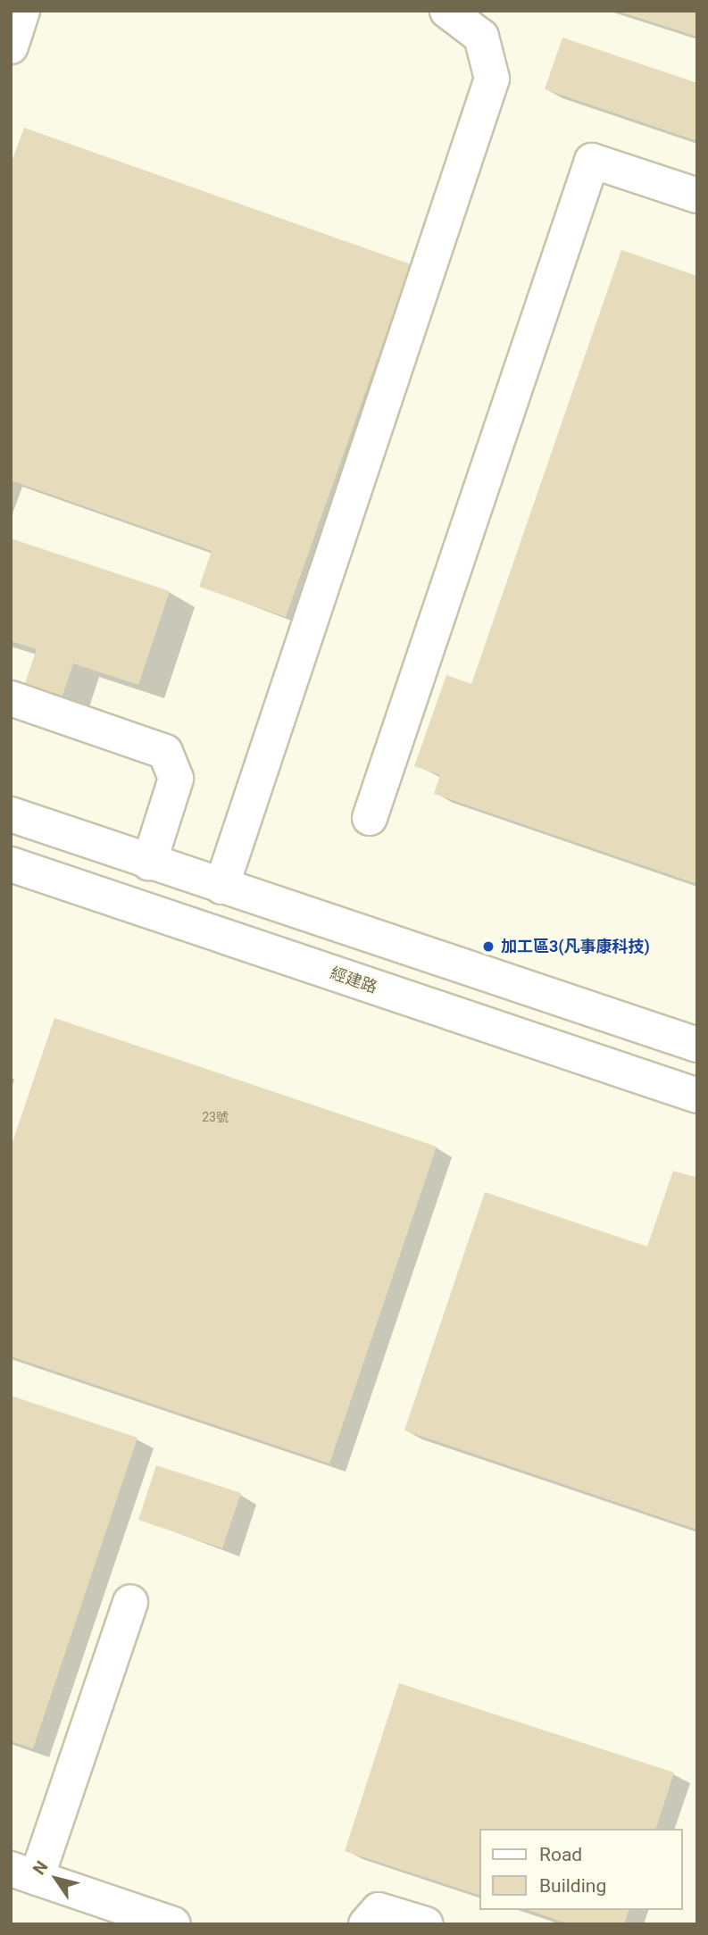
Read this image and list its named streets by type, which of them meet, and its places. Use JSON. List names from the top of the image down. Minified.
{"streets":{"street":["經建路"]},"places":["加工區3(凡事康科技)"],"house_numbers":["23號"],"legend":["Road","Building"],"north":"top left"}
